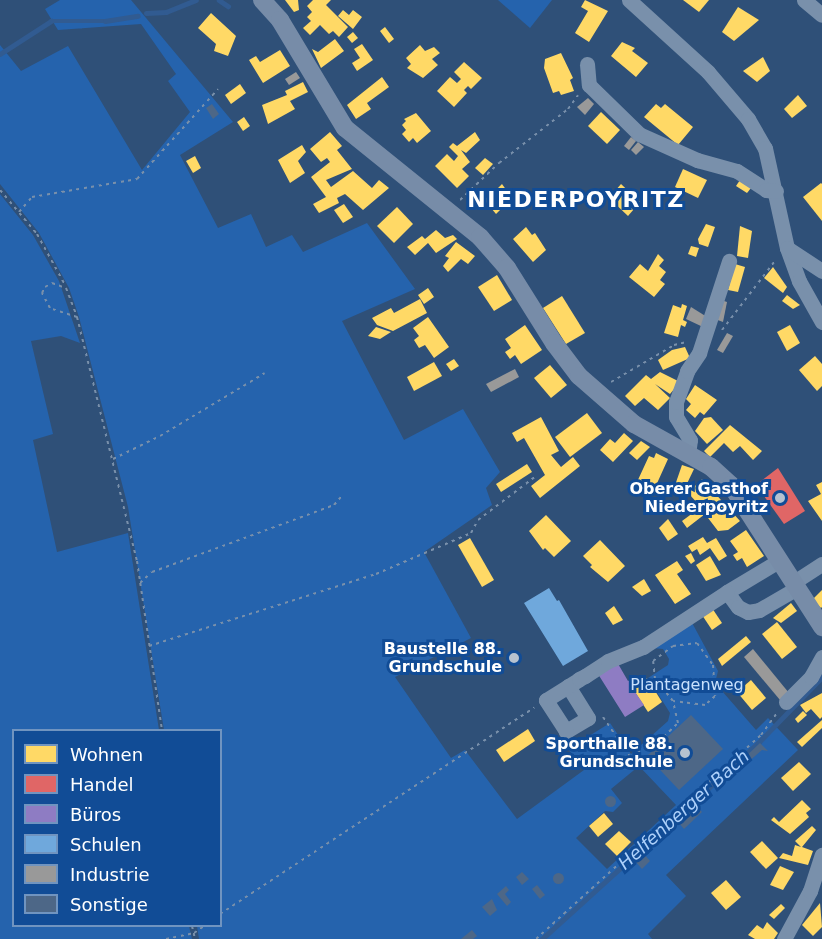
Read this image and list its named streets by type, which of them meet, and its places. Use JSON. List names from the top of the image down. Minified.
{"districts":["NIEDERPOYRITZ"],"water":["Helfenberger Bach"],"parks":["Plantagenweg"],"places":["Oberer Gasthof Niederpoyritz","Baustelle 88. Grundschule","Sporthalle 88. Grundschule"],"legend":["Wohnen","Handel","Büros","Schulen","Industrie","Sonstige"]}
